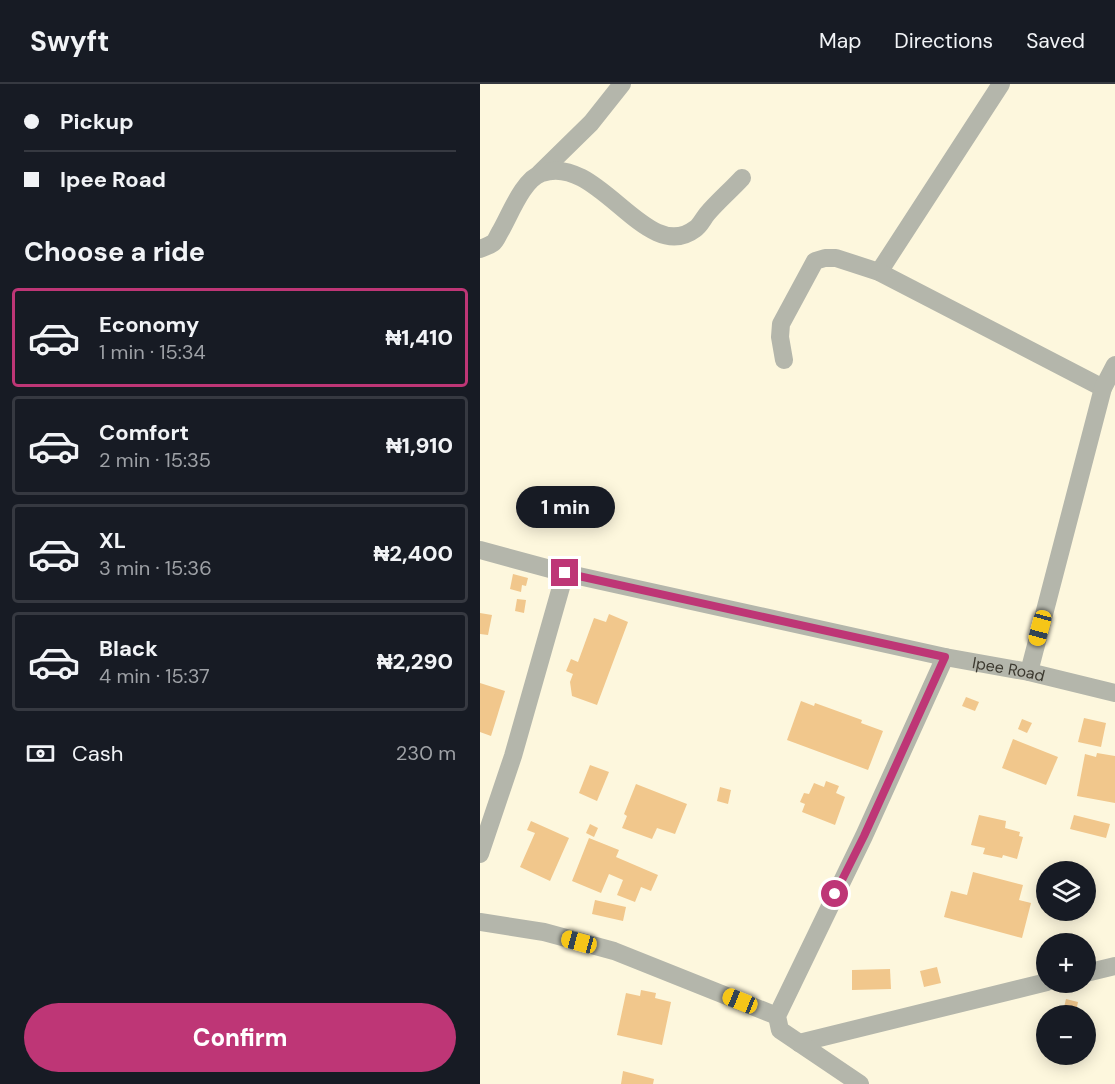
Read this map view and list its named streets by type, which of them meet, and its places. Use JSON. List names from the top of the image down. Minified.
{"streets":{"street":["Ipee Road"]},"page":{"header":"Swyft","nav":["Map","Directions","Saved"],"banner":["Pickup","Ipee Road"],"heading":"Choose a ride","list":[{"name":"Economy","note":"1 min · 15:34","value":"₦1,410"},{"name":"Comfort","note":"2 min · 15:35","value":"₦1,910"},{"name":"XL","note":"3 min · 15:36","value":"₦2,400"},{"name":"Black","note":"4 min · 15:37","value":"₦2,290"}],"bubble":"1 min","pay":["Cash","230 m"],"map_buttons":["+","−"],"buttons":"Confirm"}}
